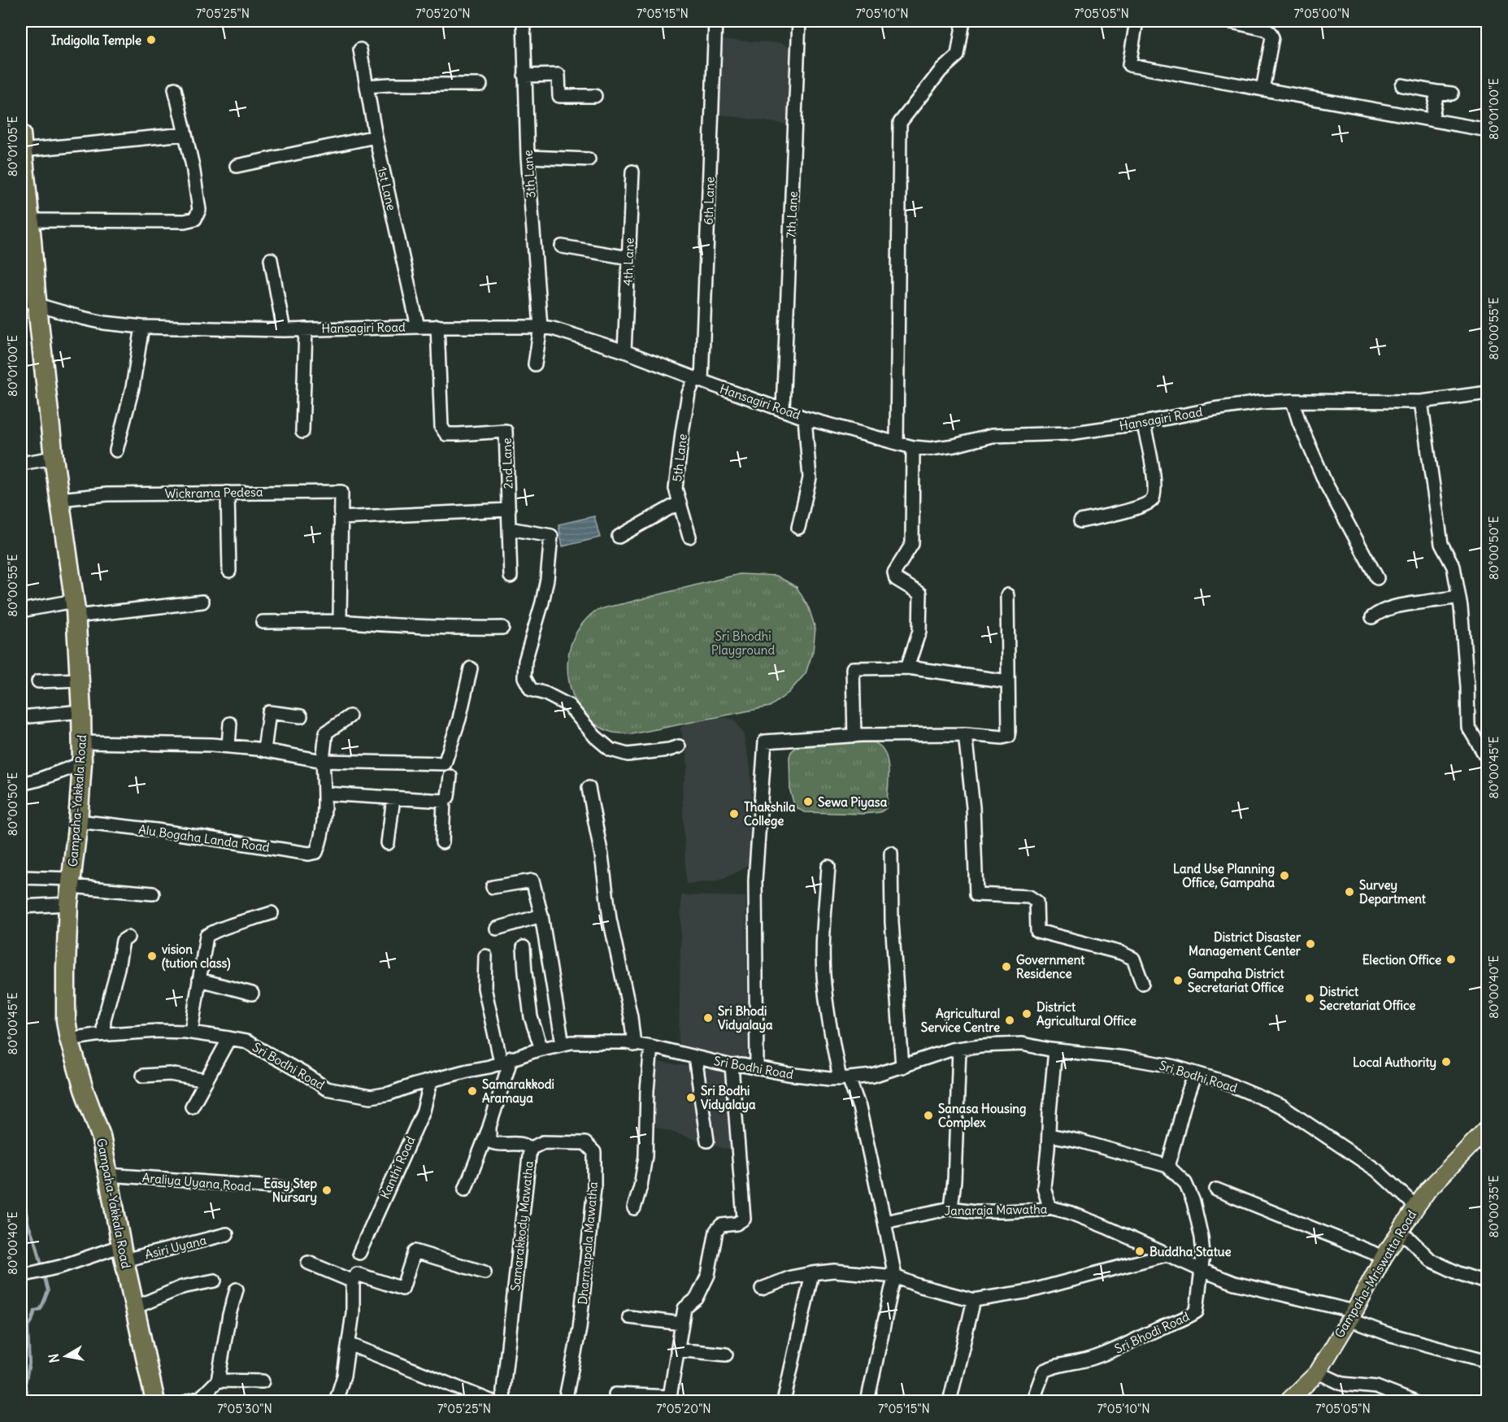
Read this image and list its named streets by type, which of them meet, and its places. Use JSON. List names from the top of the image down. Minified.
{"streets":{"highway":["Gampaha-Yakkala Road"],"main road":["Gampaha-Mriswatta Road"],"street":["3th Lane","1st Lane","6th Lane","7th Lane","4th Lane","Hansagiri Road","5th Lane","2nd Lane","Wickrama Pedesa","Alu Bogaha Landa Road","Sri Bodhi Road","Kanthi Road","Araliya Uyana Road","Janaraja Mawatha","Samarakkody Mawatha","Dharmapala Mawatha","Asiri Uyana","Sri Bhodi Road"]},"crossings":[["3th Lane","Hansagiri Road"],["1st Lane","Hansagiri Road"],["6th Lane","Hansagiri Road"],["6th Lane","5th Lane"],["7th Lane","Hansagiri Road"],["4th Lane","Hansagiri Road"],["Hansagiri Road","5th Lane"],["Hansagiri Road","2nd Lane"],["Hansagiri Road","Gampaha-Yakkala Road"],["Wickrama Pedesa","Gampaha-Yakkala Road"],["Gampaha-Yakkala Road","Alu Bogaha Landa Road"],["Gampaha-Yakkala Road","Sri Bodhi Road"],["Gampaha-Yakkala Road","Araliya Uyana Road"],["Gampaha-Yakkala Road","Asiri Uyana"],["Sri Bodhi Road","Kanthi Road"],["Sri Bodhi Road","Gampaha-Mriswatta Road"],["Janaraja Mawatha","Gampaha-Mriswatta Road"],["Janaraja Mawatha","Sri Bhodi Road"],["Samarakkody Mawatha","Dharmapala Mawatha"]],"parks":["Sri Bhodhi Playground"],"places":["Indigolla Temple","Sewa Piyasa","Thakshila College","Land Use Planning Office, Gampaha","Survey Department","District Disaster Management Center","vision (tution class)","Election Office","Government Residence","Gampaha District Secretariat Office","District Secretariat Office","District Agricultural Office","Sri Bhodi Vidyalaya","Agricultural Service Centre","Local Authority","Samarakkodi Aramaya","Sri Bodhi Vidyalaya","Sanasa Housing Complex","Easy Step Nursary","Buddha Statue"],"north":"left","coordinates":["7°05'25\"N","7°05'20\"N","7°05'15\"N","7°05'10\"N","7°05'05\"N","7°05'00\"N","80°01'00\"E","80°01'05\"E","80°00'55\"E","80°00'50\"E","80°00'45\"E","80°00'40\"E","80°00'35\"E","7°05'30\"N"]}
